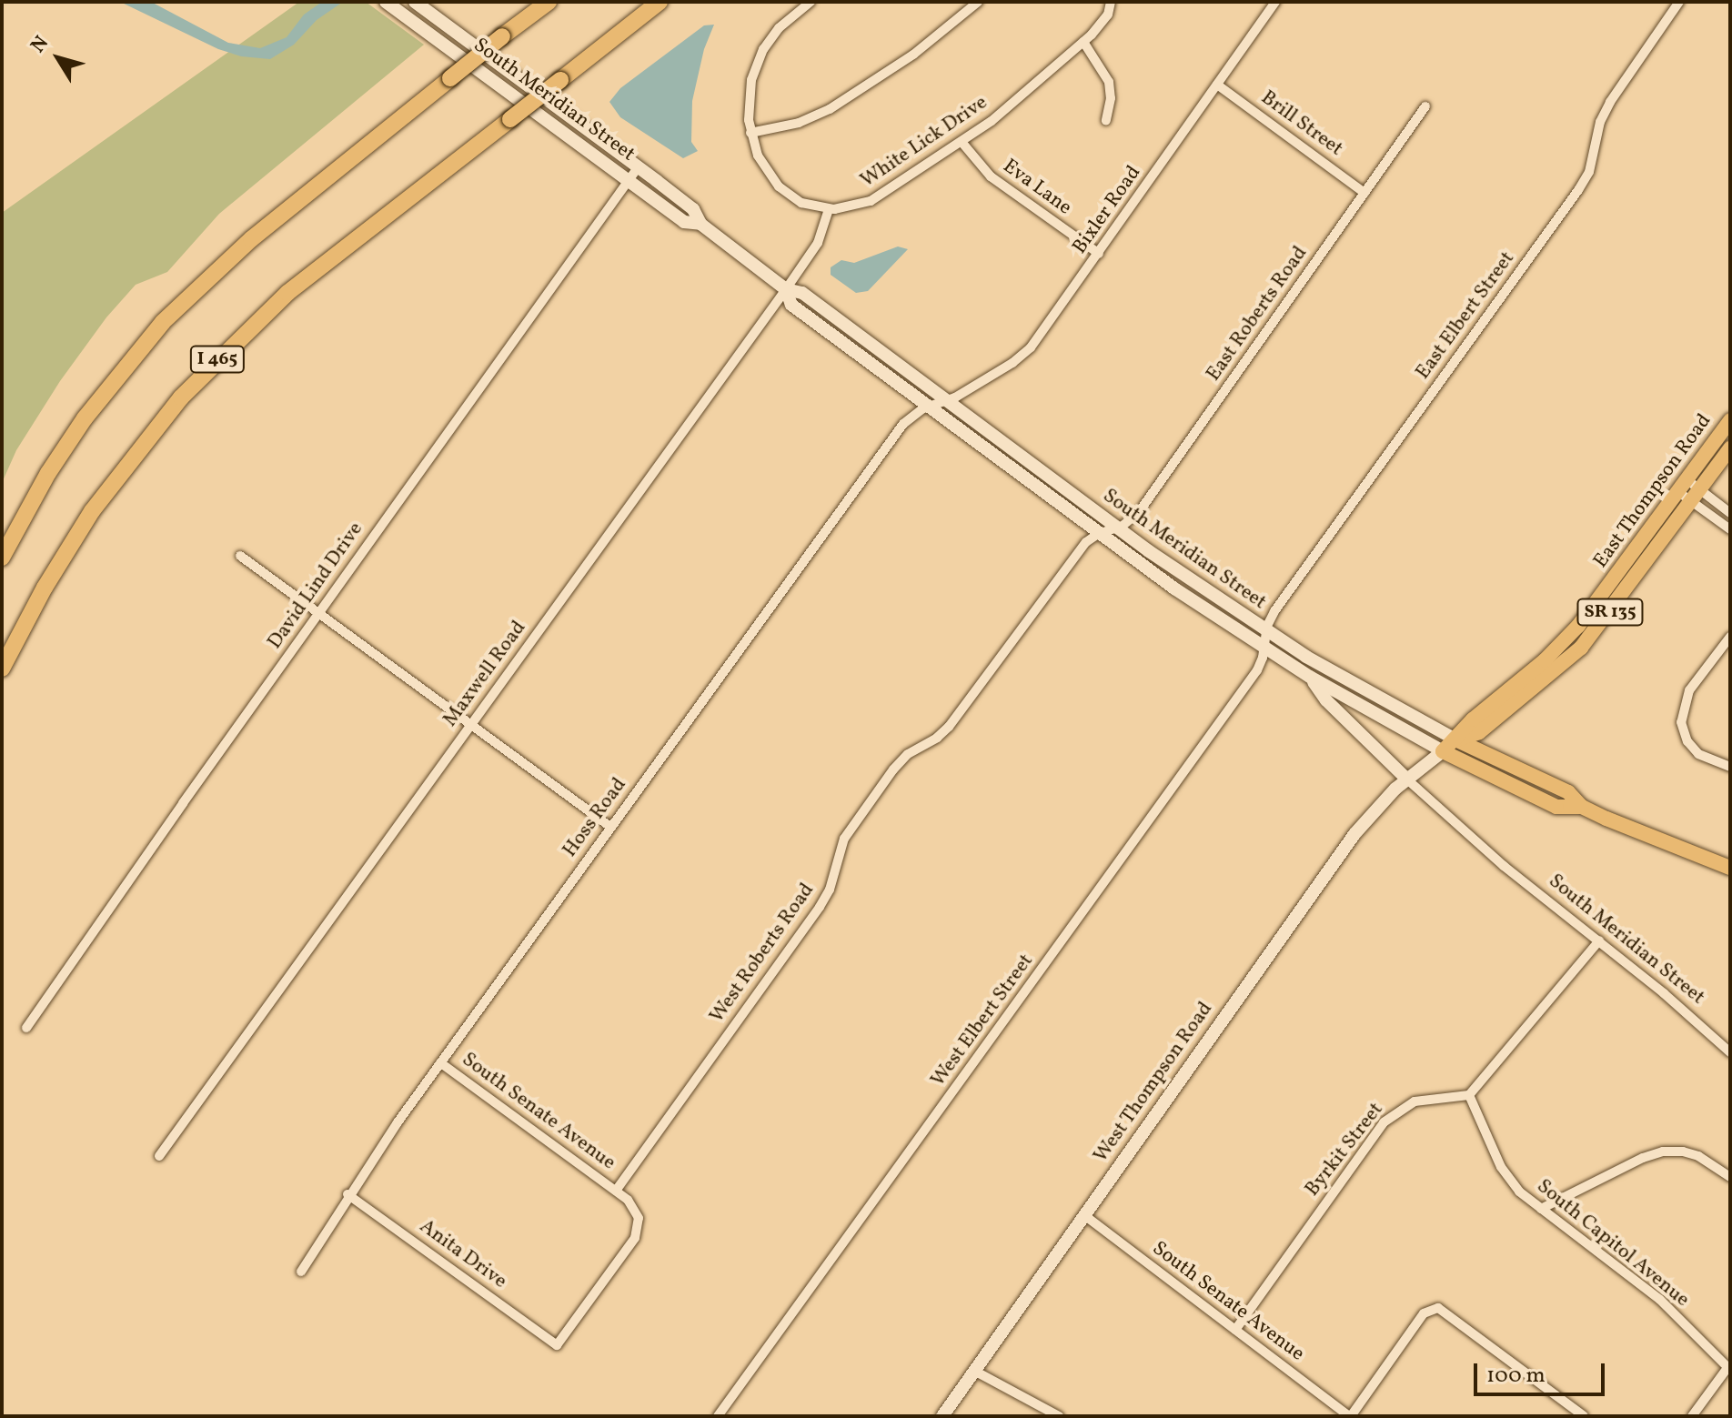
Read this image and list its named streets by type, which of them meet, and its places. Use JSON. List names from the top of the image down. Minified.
{"streets":{"highway":["I 465"],"main road":["South Meridian Street","East Thompson Road","SR 135","West Thompson Road"],"street":["Brill Street","White Lick Drive","Eva Lane","Bixler Road","East Roberts Road","East Elbert Street","David Lind Drive","Maxwell Road","Hoss Road","West Roberts Road","West Elbert Street","South Senate Avenue","Byrkit Street","South Capitol Avenue","Anita Drive"]},"crossings":[["South Meridian Street","Bixler Road"],["South Meridian Street","East Roberts Road"],["South Meridian Street","East Elbert Street"],["South Meridian Street","East Thompson Road"],["South Meridian Street","David Lind Drive"],["South Meridian Street","Maxwell Road"],["South Meridian Street","Hoss Road"],["South Meridian Street","West Roberts Road"],["South Meridian Street","West Elbert Street"],["South Meridian Street","West Thompson Road"],["Brill Street","Bixler Road"],["Brill Street","East Roberts Road"],["White Lick Drive","Eva Lane"],["White Lick Drive","Maxwell Road"],["Eva Lane","Bixler Road"],["Bixler Road","Hoss Road"],["East Roberts Road","West Roberts Road"],["East Elbert Street","West Elbert Street"],["East Thompson Road","West Thompson Road"],["Hoss Road","South Senate Avenue"],["Hoss Road","Anita Drive"],["West Roberts Road","South Senate Avenue"],["West Roberts Road","Anita Drive"],["West Thompson Road","South Senate Avenue"],["South Senate Avenue","Byrkit Street"],["South Senate Avenue","Anita Drive"],["Byrkit Street","South Capitol Avenue"]],"scale_bar":"100 m","north":"top left"}
